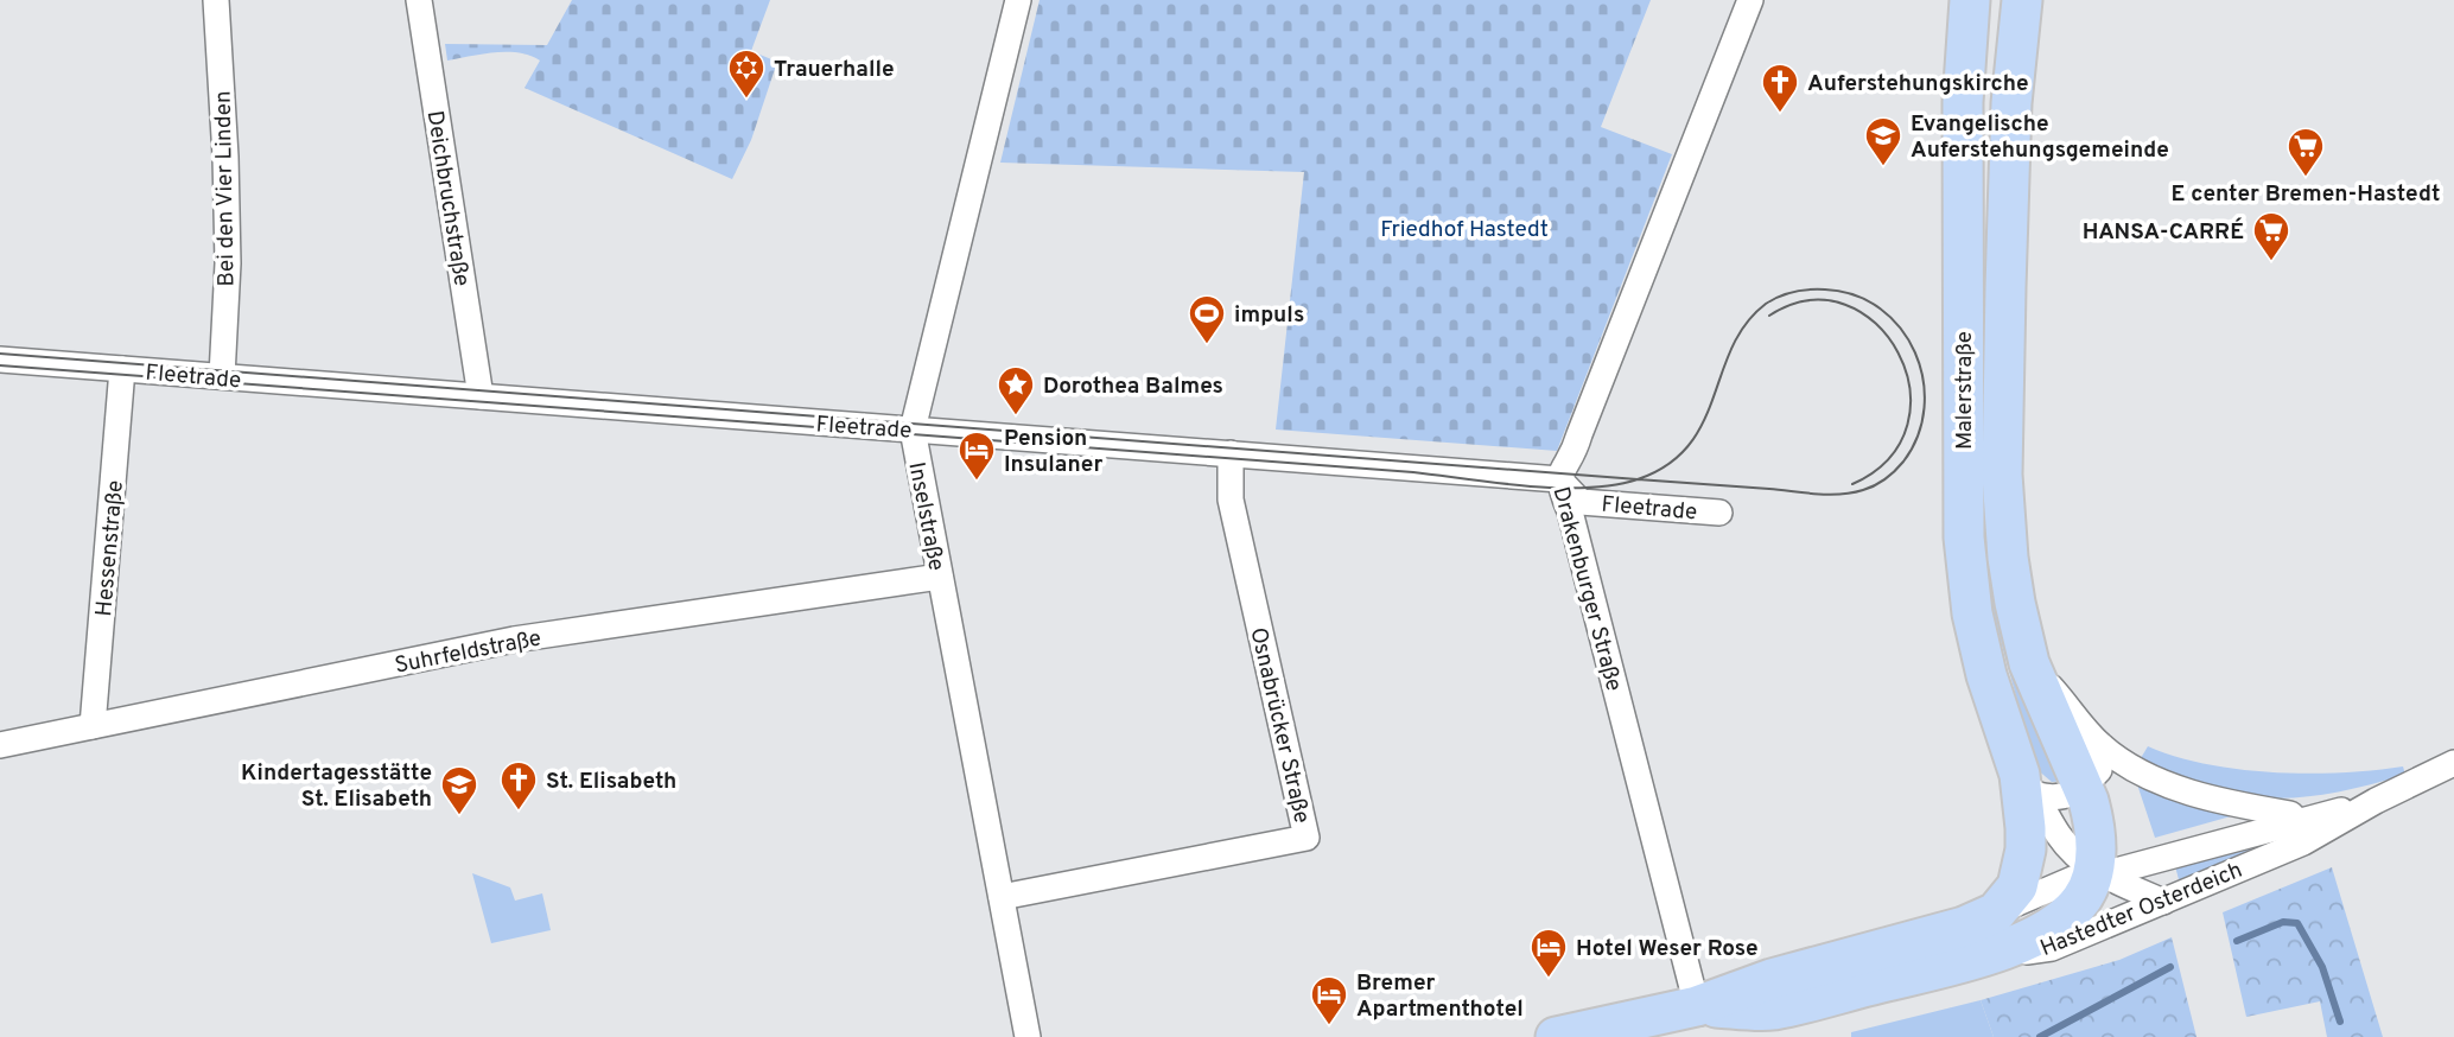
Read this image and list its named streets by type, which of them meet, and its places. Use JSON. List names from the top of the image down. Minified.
{"streets":{"main road":["Malerstraße","Hastedter Osterdeich"],"street":["Bei den Vier Linden","Deichbruchstraße","Fleetrade","Inselstraße","Hessenstraße","Drakenburger Straße","Suhrfeldstraße","Osnabrücker Straße"]},"crossings":[["Bei den Vier Linden","Fleetrade"],["Deichbruchstraße","Fleetrade"],["Fleetrade","Inselstraße"],["Fleetrade","Hessenstraße"],["Fleetrade","Drakenburger Straße"],["Fleetrade","Osnabrücker Straße"],["Malerstraße","Hastedter Osterdeich"],["Inselstraße","Suhrfeldstraße"],["Inselstraße","Osnabrücker Straße"],["Hessenstraße","Suhrfeldstraße"],["Drakenburger Straße","Hastedter Osterdeich"]],"parks":["Friedhof Hastedt"],"places":{"synagogue":["Trauerhalle"],"church":["Auferstehungskirche","St. Elisabeth"],"school or university":["Evangelische Auferstehungsgemeinde","Kindertagesstätte St. Elisabeth"],"supermarket":["E center Bremen-Hastedt","HANSA-CARRÉ"],"sports":["impuls"],"place":["Dorothea Balmes"],"hotel":["Pension Insulaner","Hotel Weser Rose","Bremer Apartmenthotel"]}}
